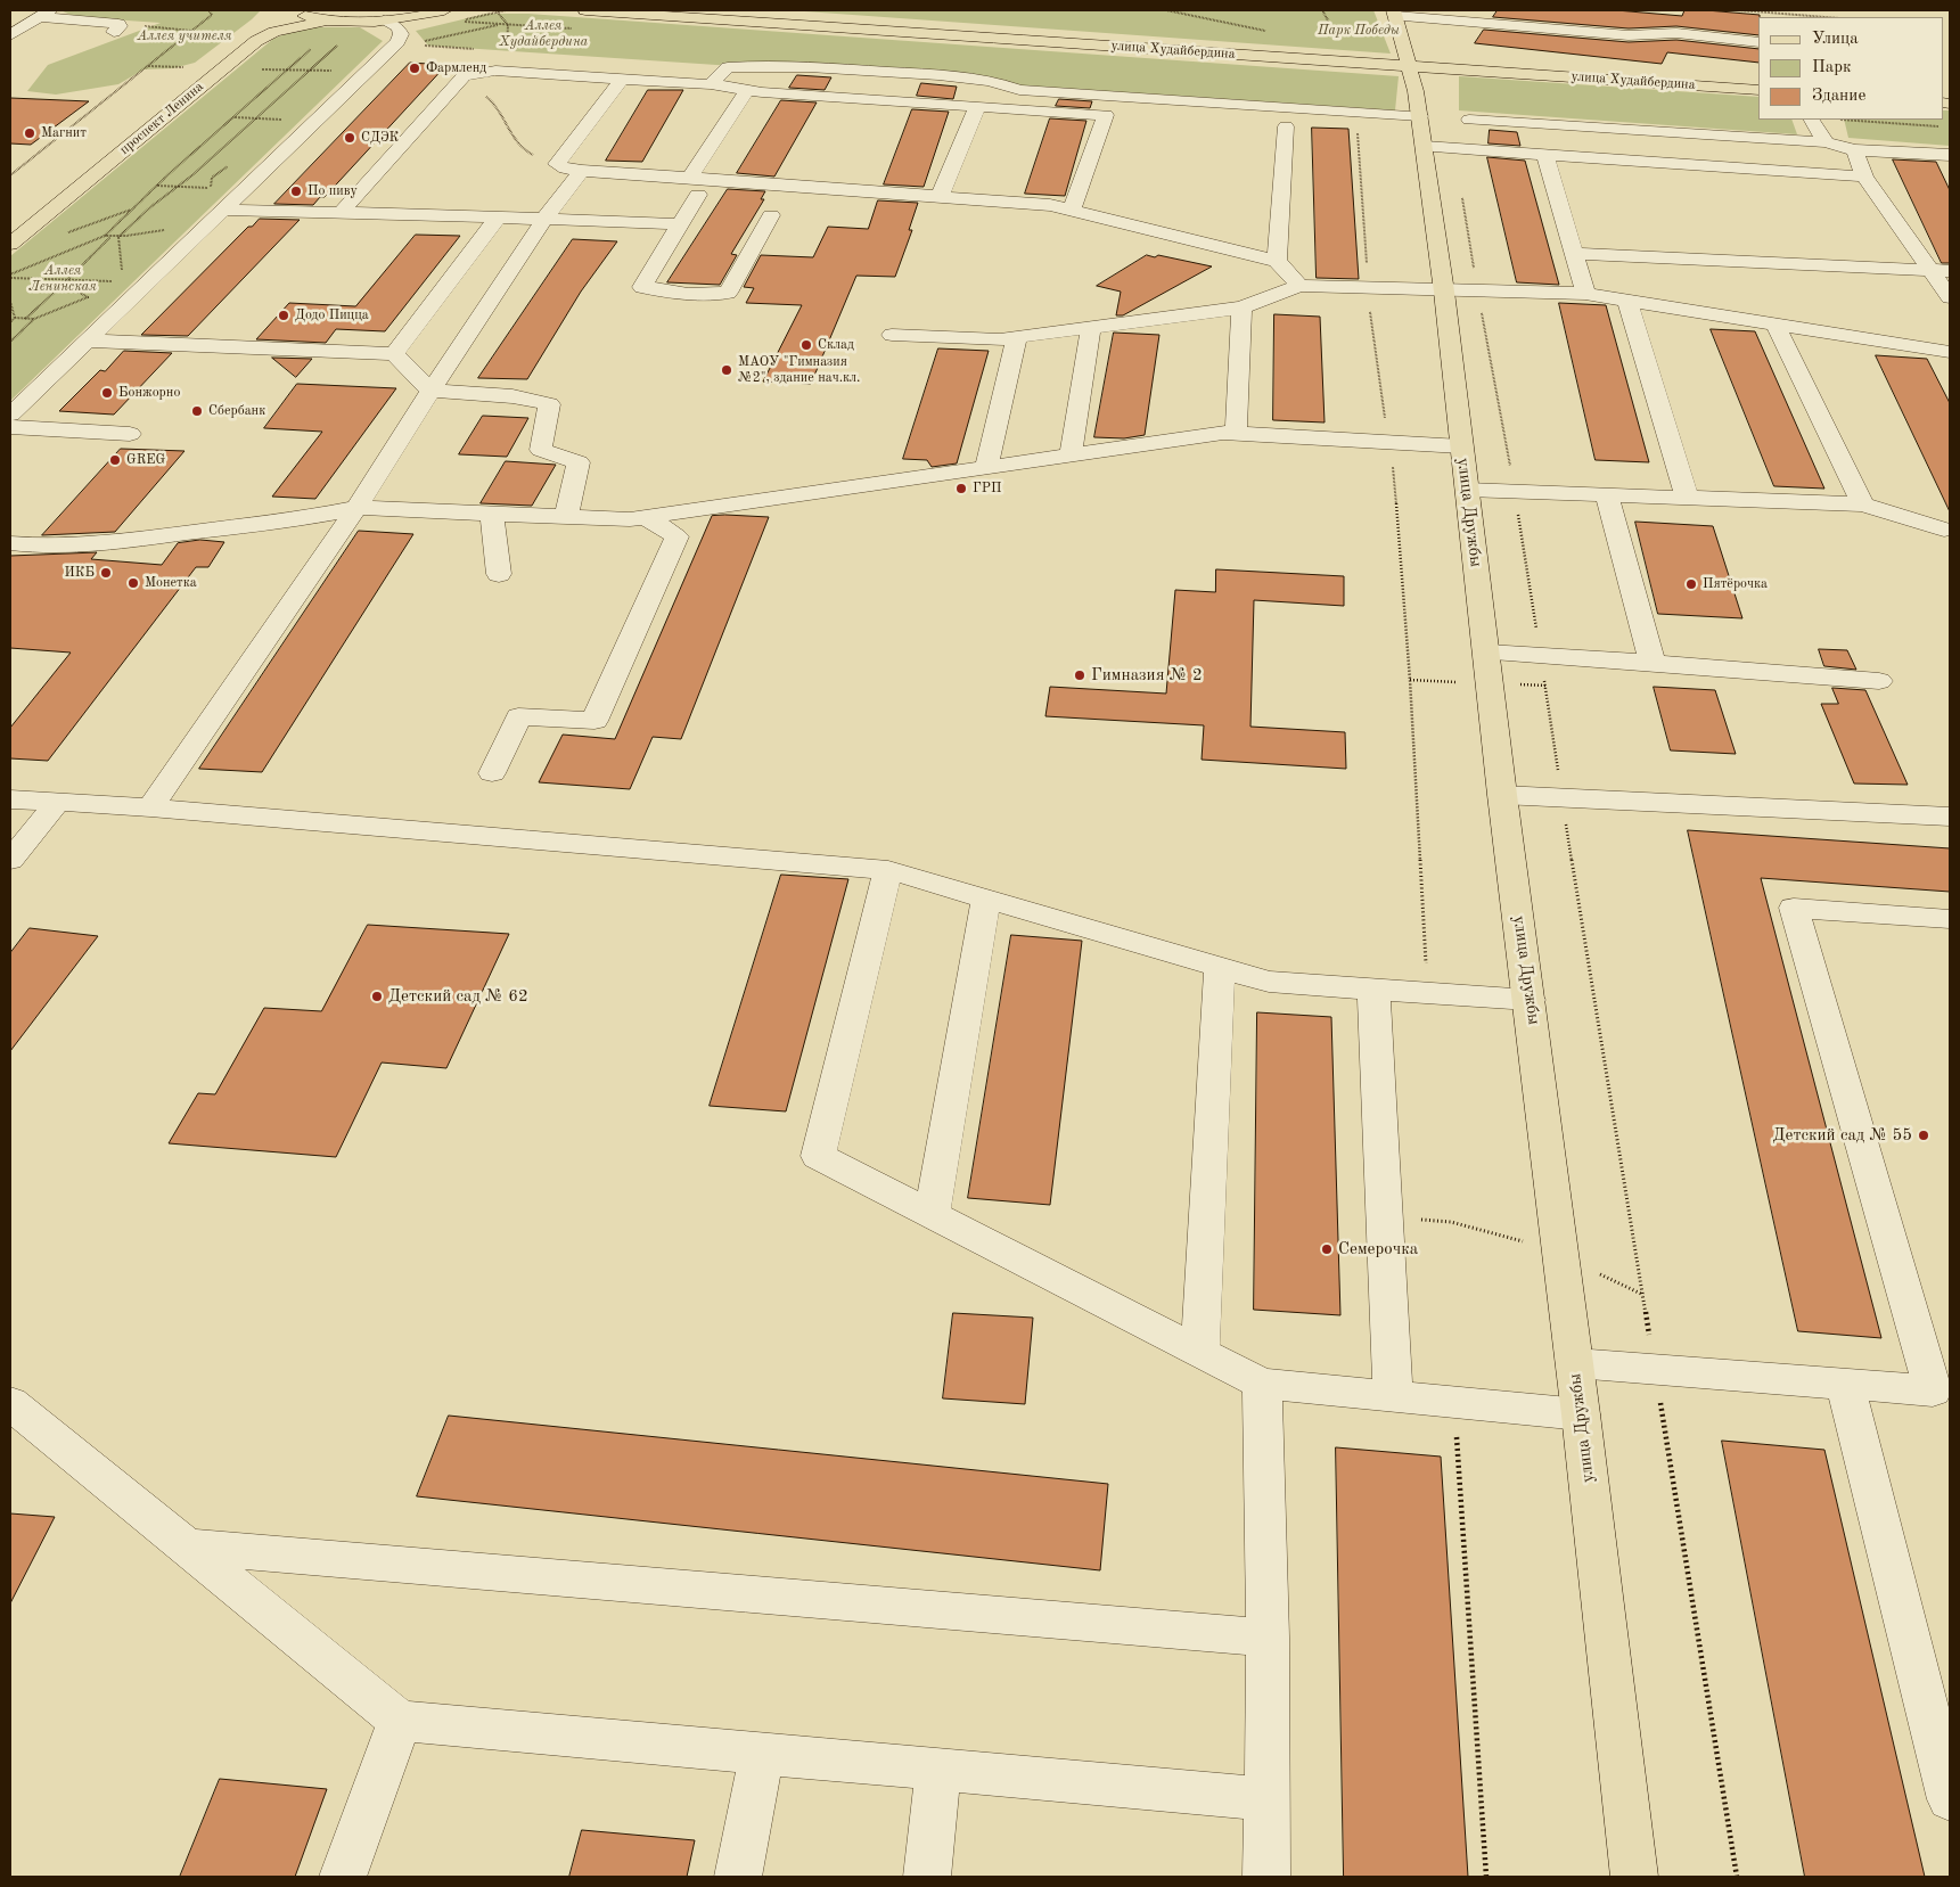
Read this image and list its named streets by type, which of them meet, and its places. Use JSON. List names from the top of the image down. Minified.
{"streets":{"main road":["улица Худайбердина","проспект Ленина","улица Дружбы"]},"crossings":[["улица Худайбердина","улица Дружбы"]],"parks":["Аллея Худайбердина","Парк Победы","Аллея учителя","Аллея Ленинская"],"places":["Фармленд","Магнит","СДЭК","По пиву","Додо Пицца","Склад","МАОУ \"Гимназия №2\", здание нач.кл.","Бонжорно","Сбербанк","GREG","ГРП","ИКБ","Монетка","Пятёрочка","Гимназия № 2","Детский сад № 62","Детский сад № 55","Семерочка"],"legend":["Улица","Парк","Здание"]}
